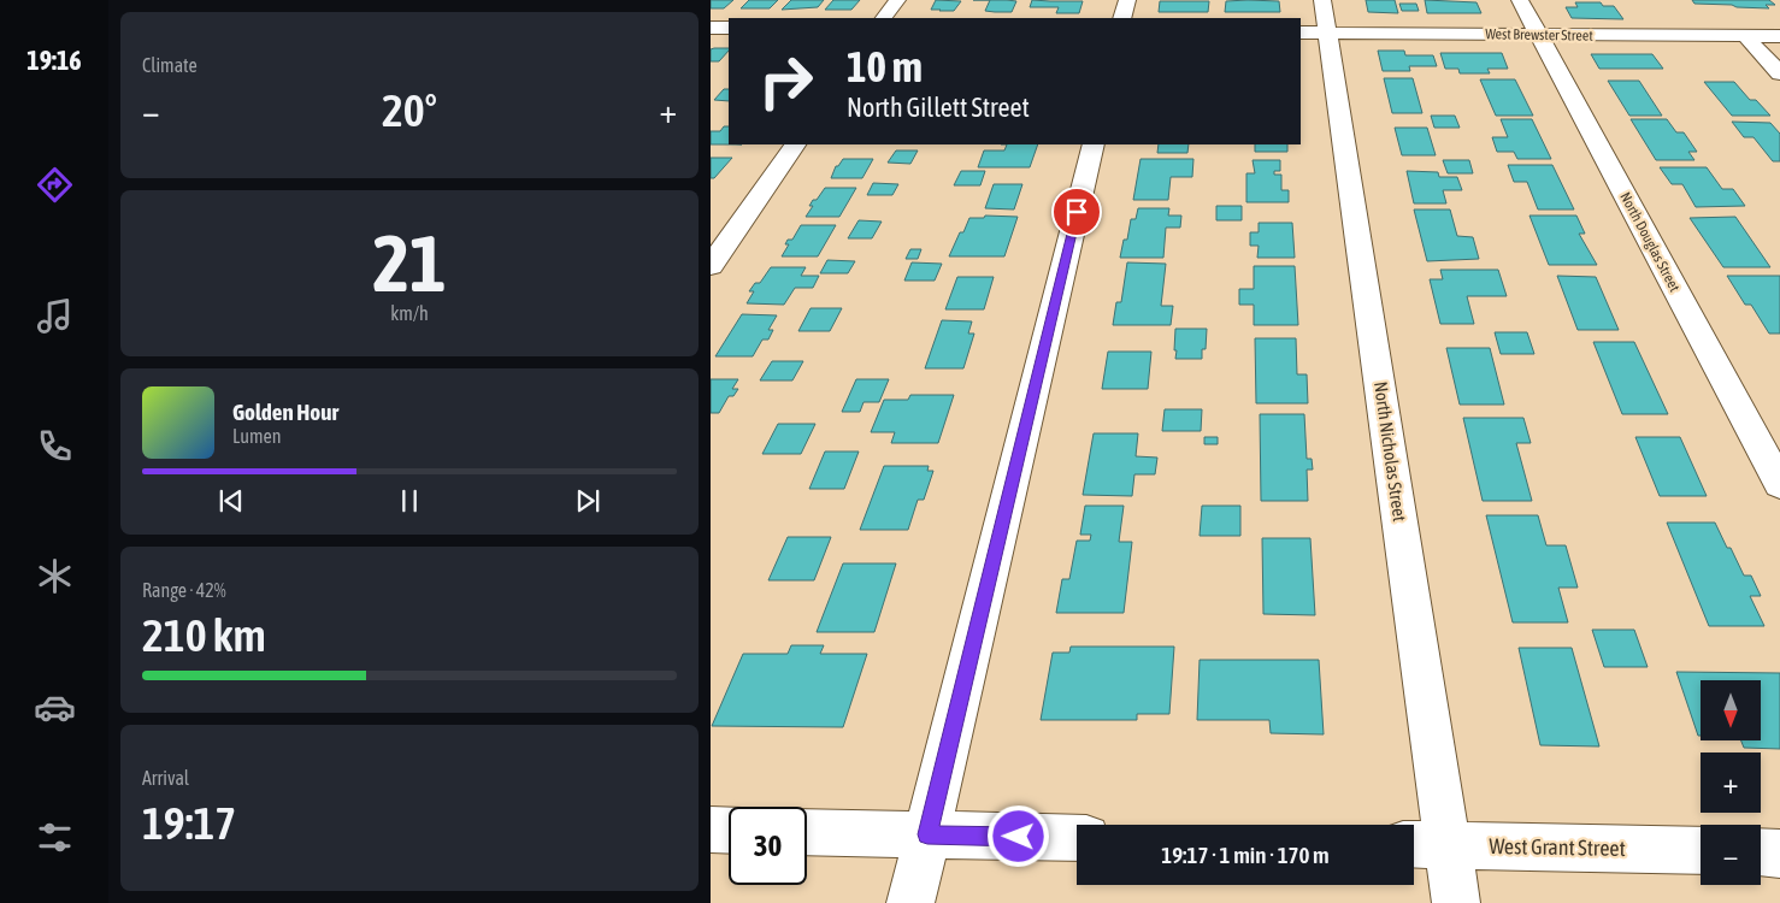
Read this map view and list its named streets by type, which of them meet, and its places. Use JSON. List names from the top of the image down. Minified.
{"streets":{"street":["West Brewster Street","North Douglas Street","North Nicholas Street","West Grant Street"]},"crossings":[["West Brewster Street","North Douglas Street"],["West Brewster Street","North Nicholas Street"],["North Nicholas Street","West Grant Street"]],"north":"bottom","page":{"tabs":"19:16","tile":["Climate",["21","km/h"],["Range · 42%","210 km"],["Arrival","19:17"]],"turn":["10 m","North Gillett Street"],"heat":["−","20°","+"],"song":["Golden Hour","Lumen"],"map_buttons":["+","−"],"limit":"30","trip":"19:17 · 1 min · 170 m"}}
